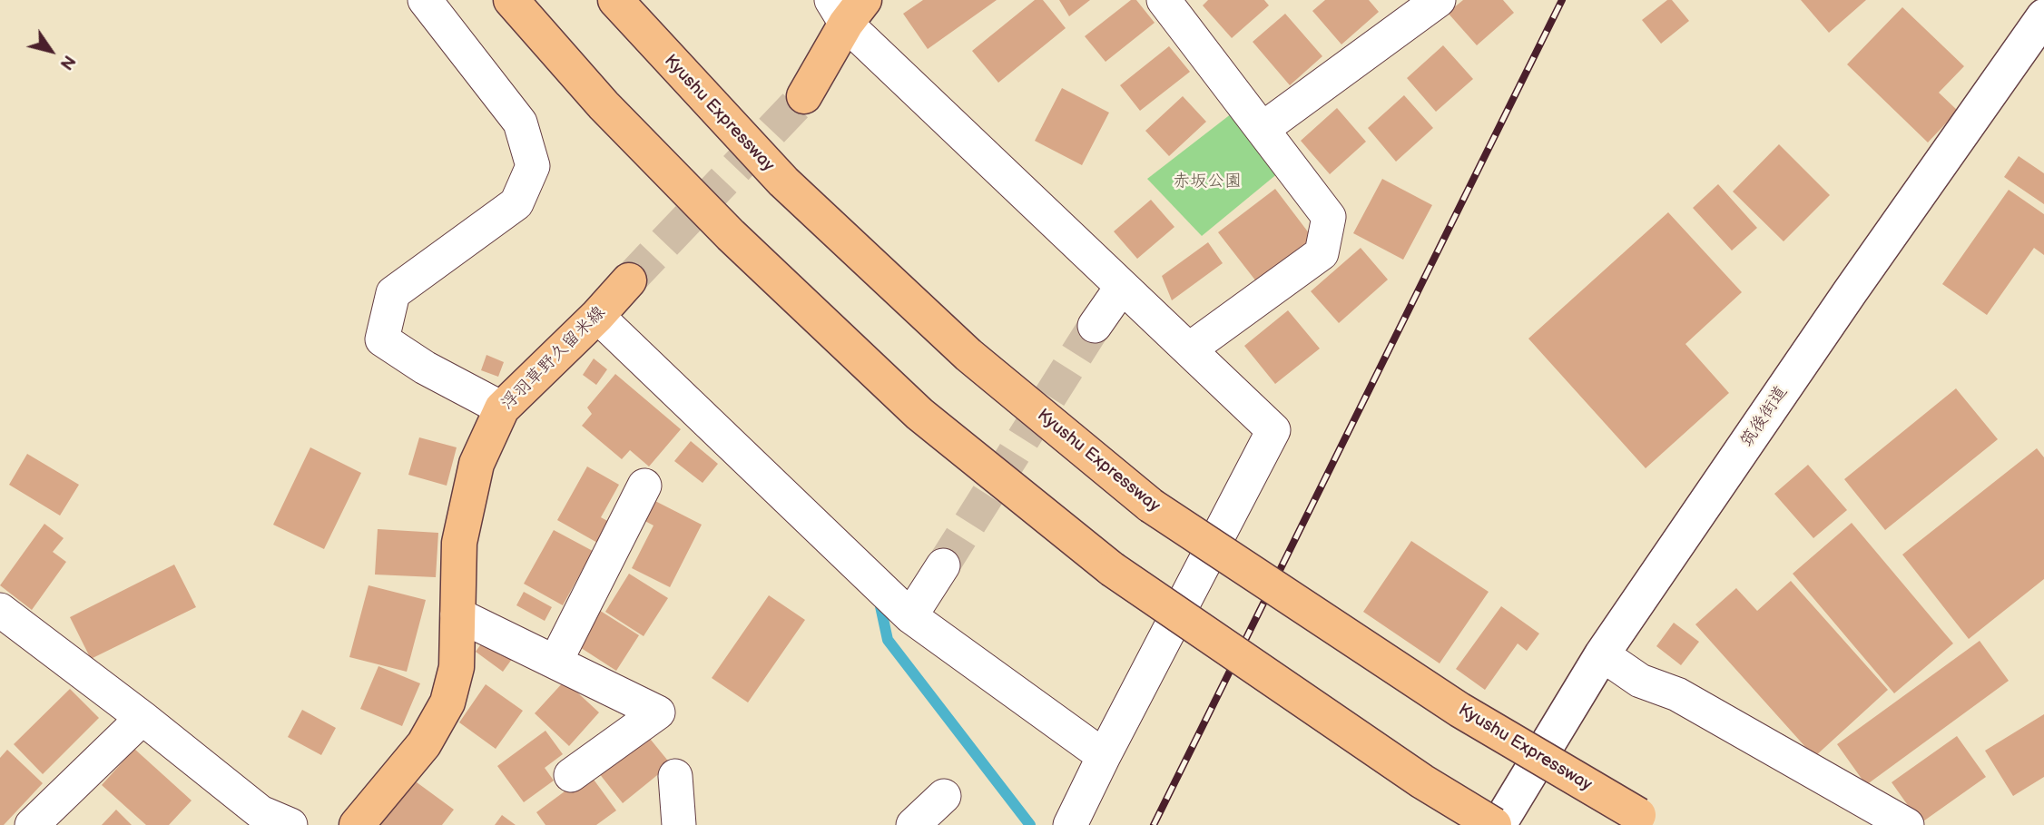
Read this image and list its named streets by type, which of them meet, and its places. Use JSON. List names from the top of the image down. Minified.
{"streets":{"main road":["Kyushu Expressway","浮羽草野久留米線"],"street":["筑後街道"]},"parks":["赤坂公園"],"north":"bottom right"}
